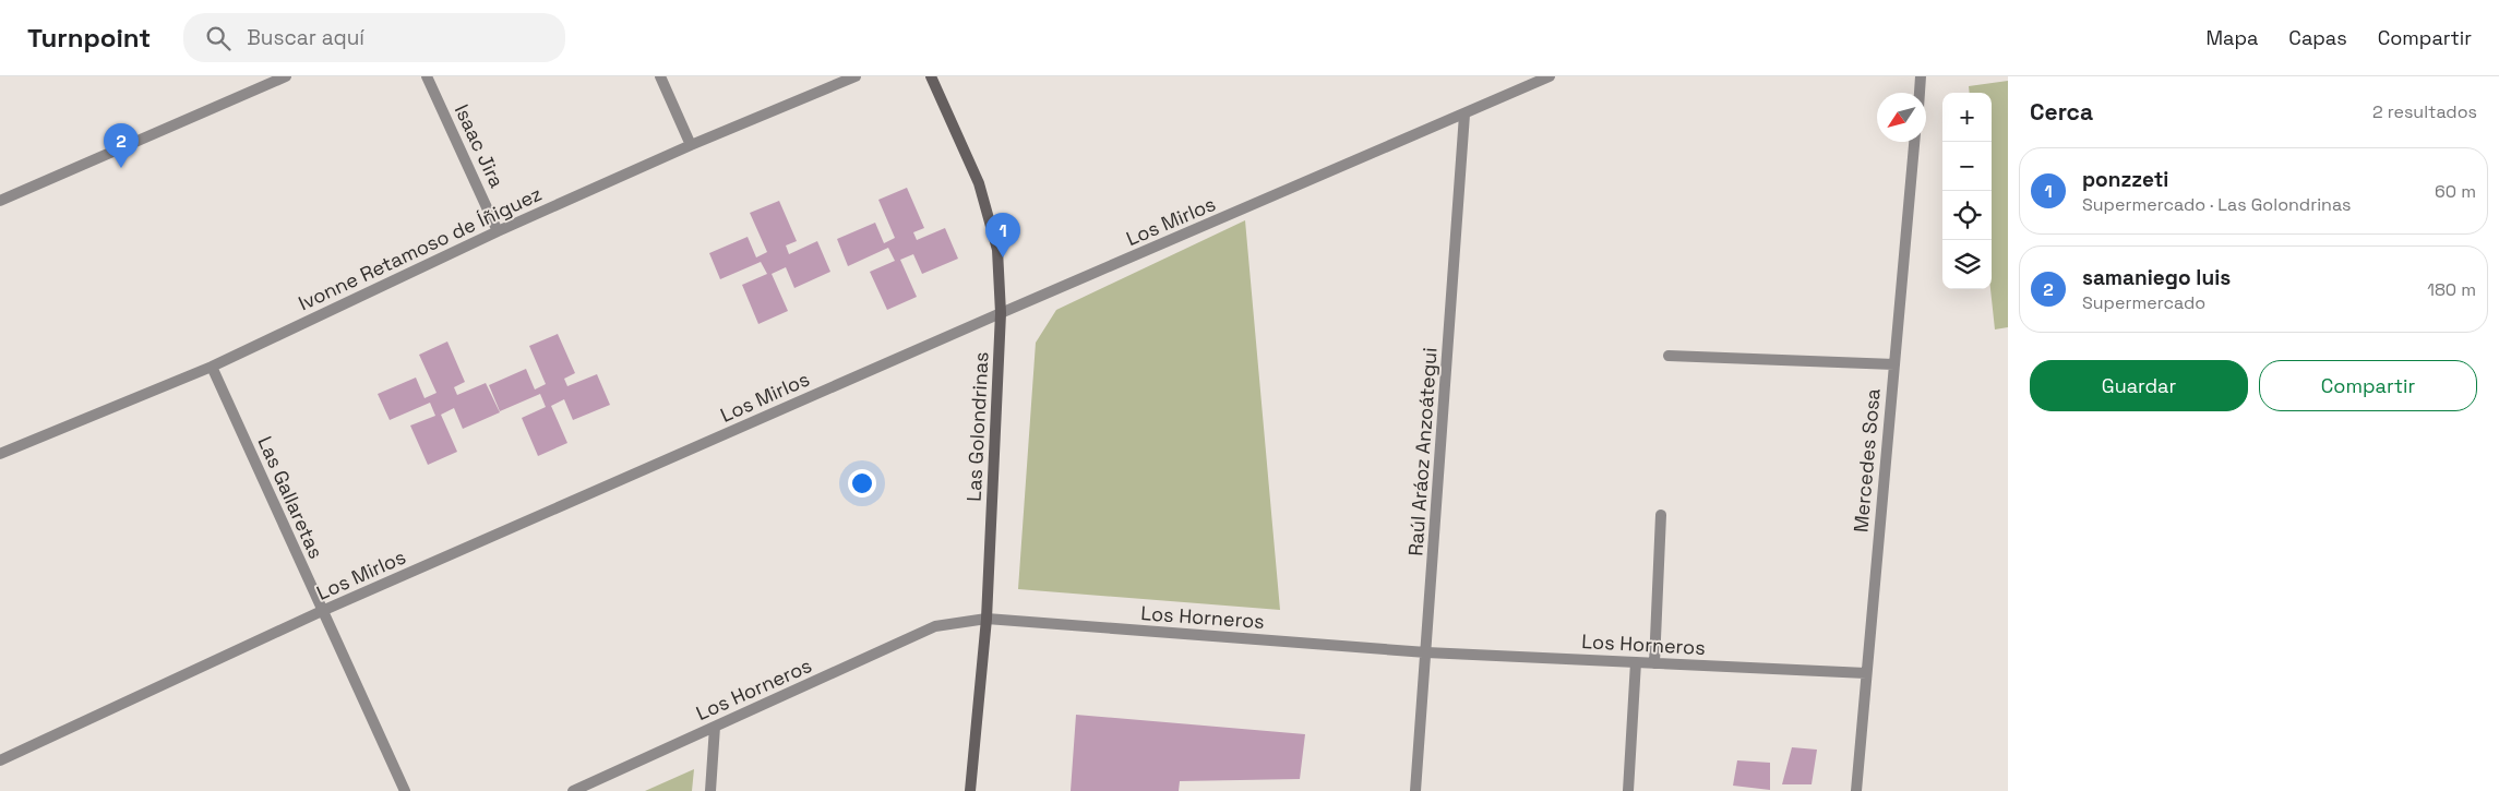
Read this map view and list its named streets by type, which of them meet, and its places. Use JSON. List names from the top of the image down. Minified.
{"streets":{"street":["Isaac Jira","Los Mirlos","Ivonne Retamoso de Íñiguez","Las Golondrinas","Raúl Aráoz Anzoátegui","Mercedes Sosa","Las Gallaretas","Los Horneros"]},"crossings":[["Isaac Jira","Ivonne Retamoso de Íñiguez"],["Los Mirlos","Las Golondrinas"],["Los Mirlos","Raúl Aráoz Anzoátegui"],["Los Mirlos","Las Gallaretas"],["Ivonne Retamoso de Íñiguez","Las Gallaretas"],["Las Golondrinas","Los Horneros"],["Raúl Aráoz Anzoátegui","Los Horneros"],["Mercedes Sosa","Los Horneros"]],"north":"bottom left","page":{"header":"Turnpoint","search":"Buscar aquí","nav":["Mapa","Capas","Compartir"],"heading":["Cerca","2 resultados"],"map_buttons":["+","−"],"pins":["2","1"],"list":[{"mark":"1","name":"ponzzeti","note":"Supermercado · Las Golondrinas","value":"60 m"},{"mark":"2","name":"samaniego luis","note":"Supermercado","value":"180 m"}],"buttons":["Guardar","Compartir"]}}
